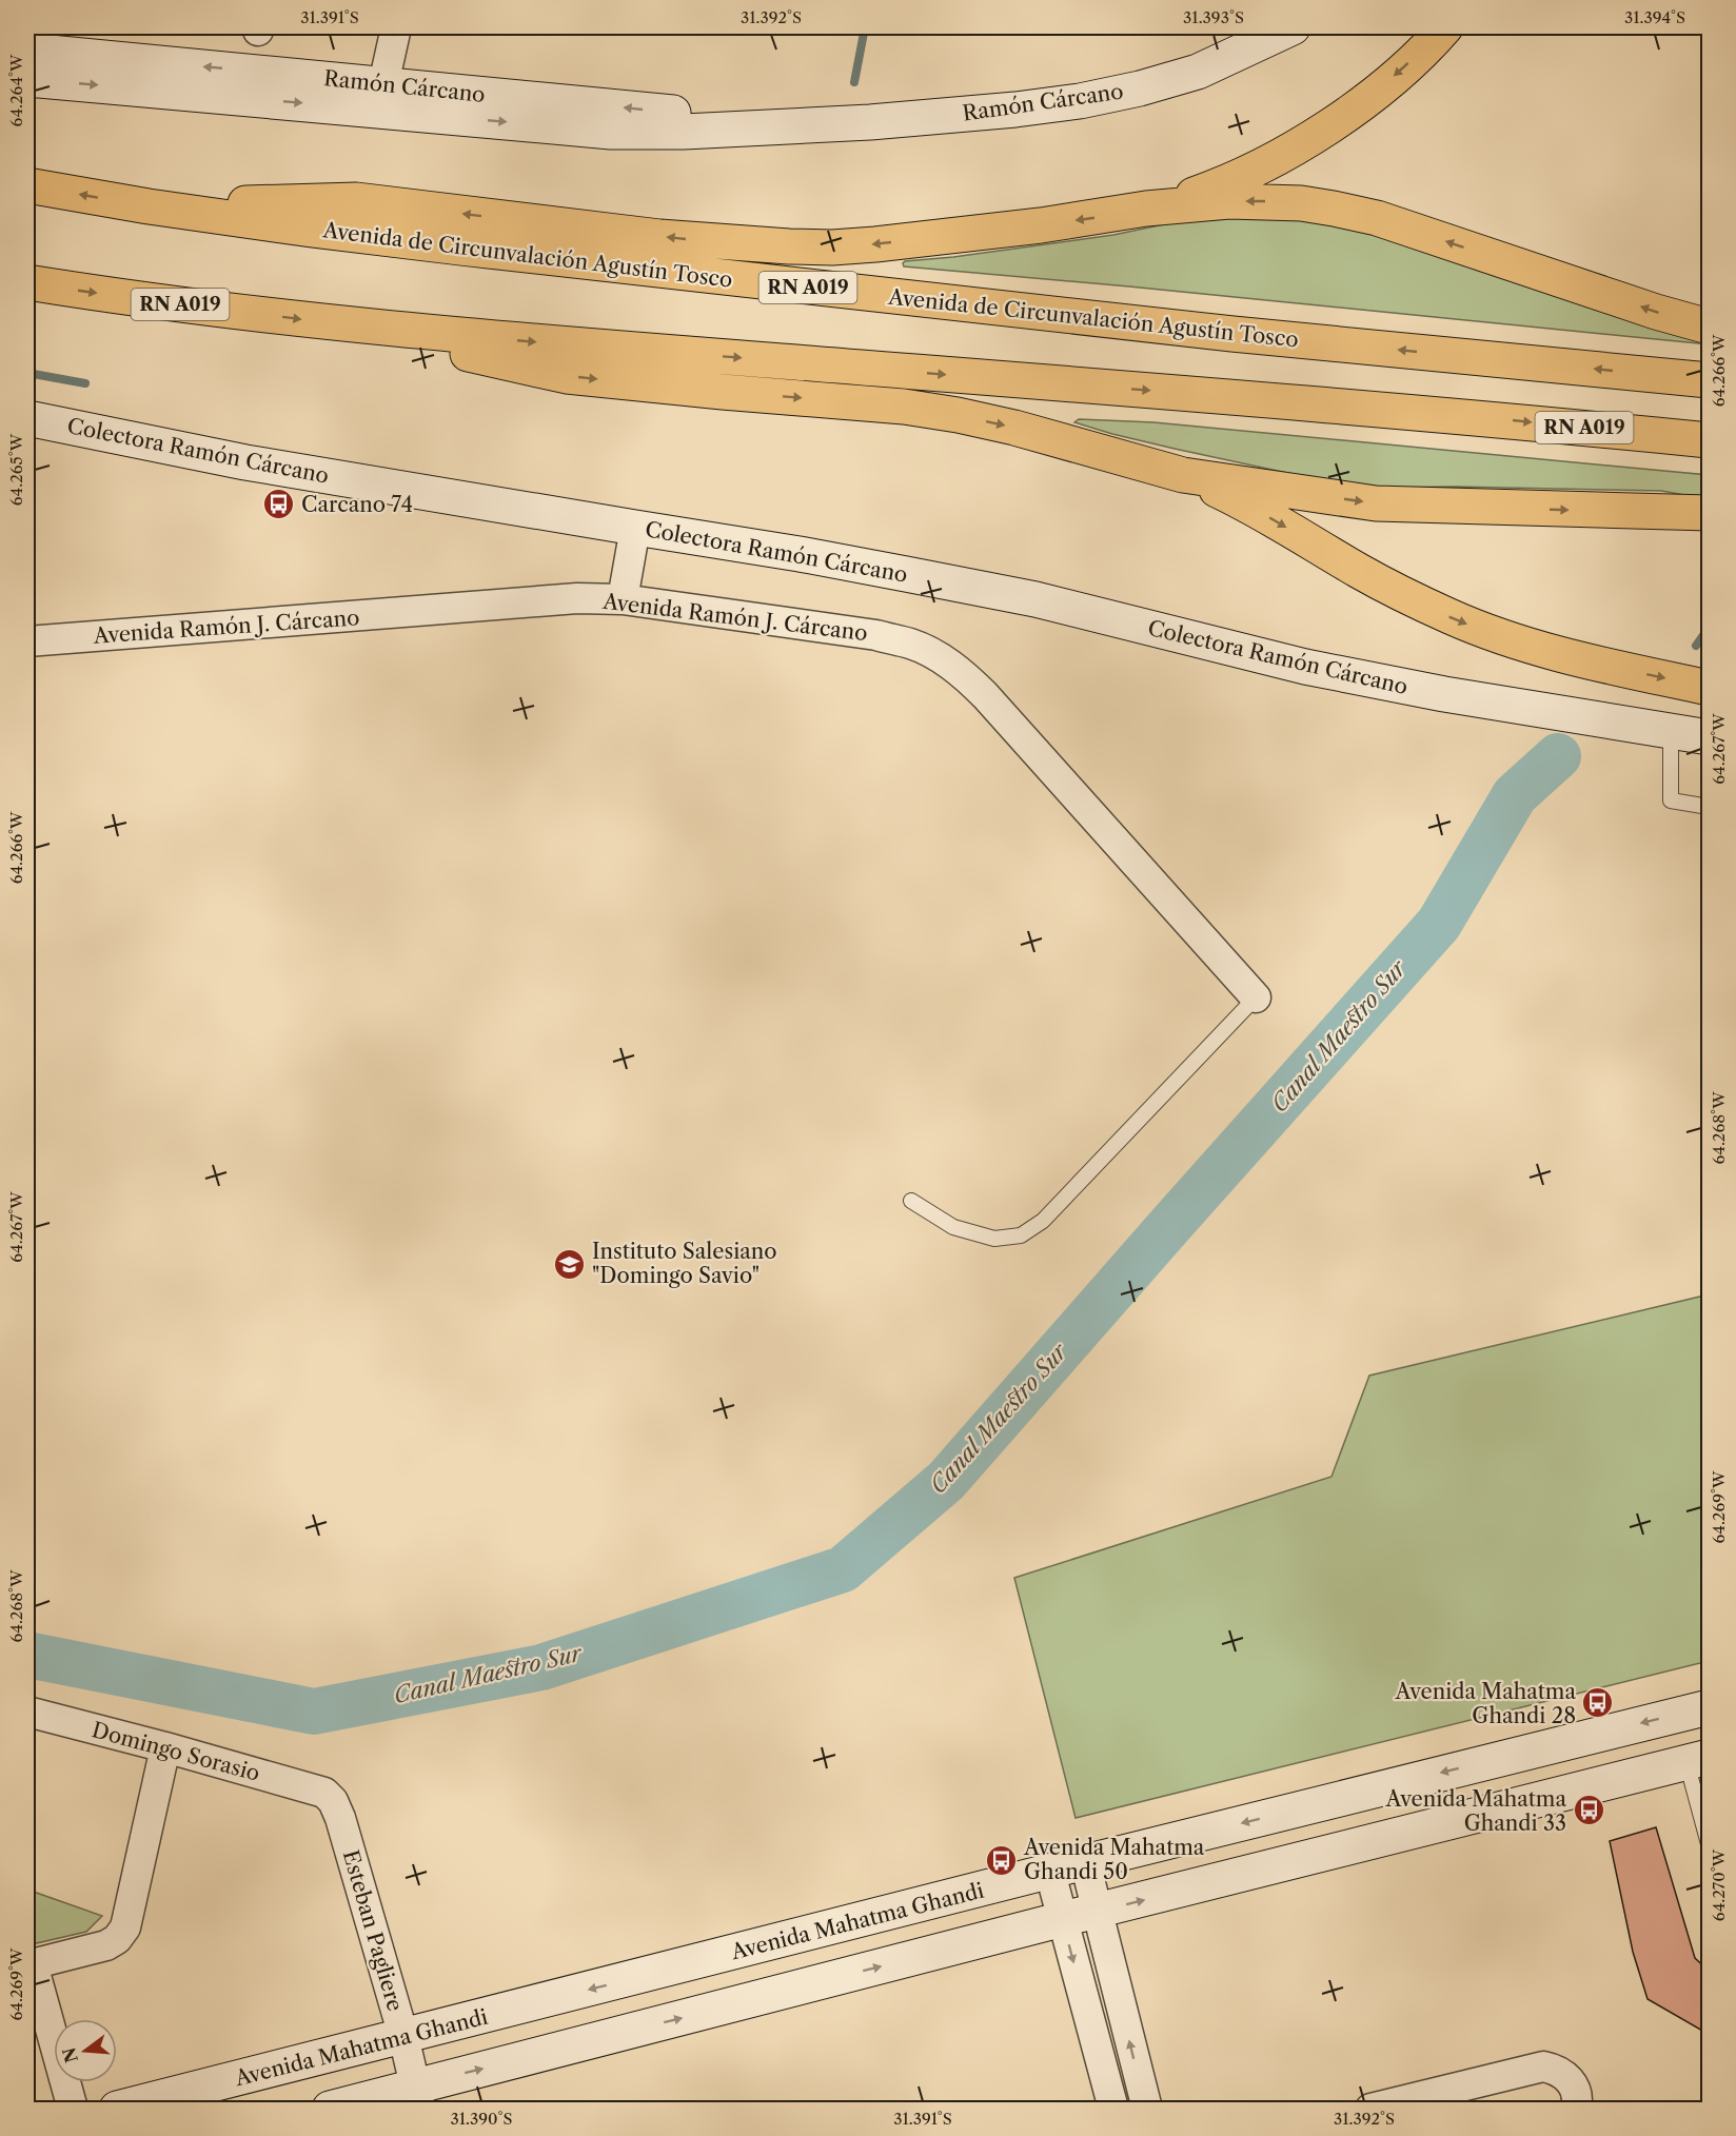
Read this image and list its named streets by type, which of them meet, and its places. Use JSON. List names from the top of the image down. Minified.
{"streets":{"highway":["Avenida de Circunvalación Agustín Tosco","RN A019"],"main road":["Ramón Cárcano","Colectora Ramón Cárcano","Avenida Mahatma Ghandi"],"street":["Avenida Ramón J. Cárcano","Domingo Sorasio","Esteban Pagliere"]},"crossings":[["Domingo Sorasio","Esteban Pagliere"],["Avenida Mahatma Ghandi","Esteban Pagliere"]],"water":["Canal Maestro Sur"],"places":{"bus stop":["Carcano 74","Avenida Mahatma Ghandi 28","Avenida Mahatma Ghandi 33","Avenida Mahatma Ghandi 50"],"school or university":["Instituto Salesiano \"Domingo Savio\""]},"north":"left","coordinates":["31.391°S","31.392°S","31.393°S","31.394°S","64.264°W","64.266°W","64.265°W","64.267°W","64.268°W","64.269°W","64.270°W","31.390°S"]}
